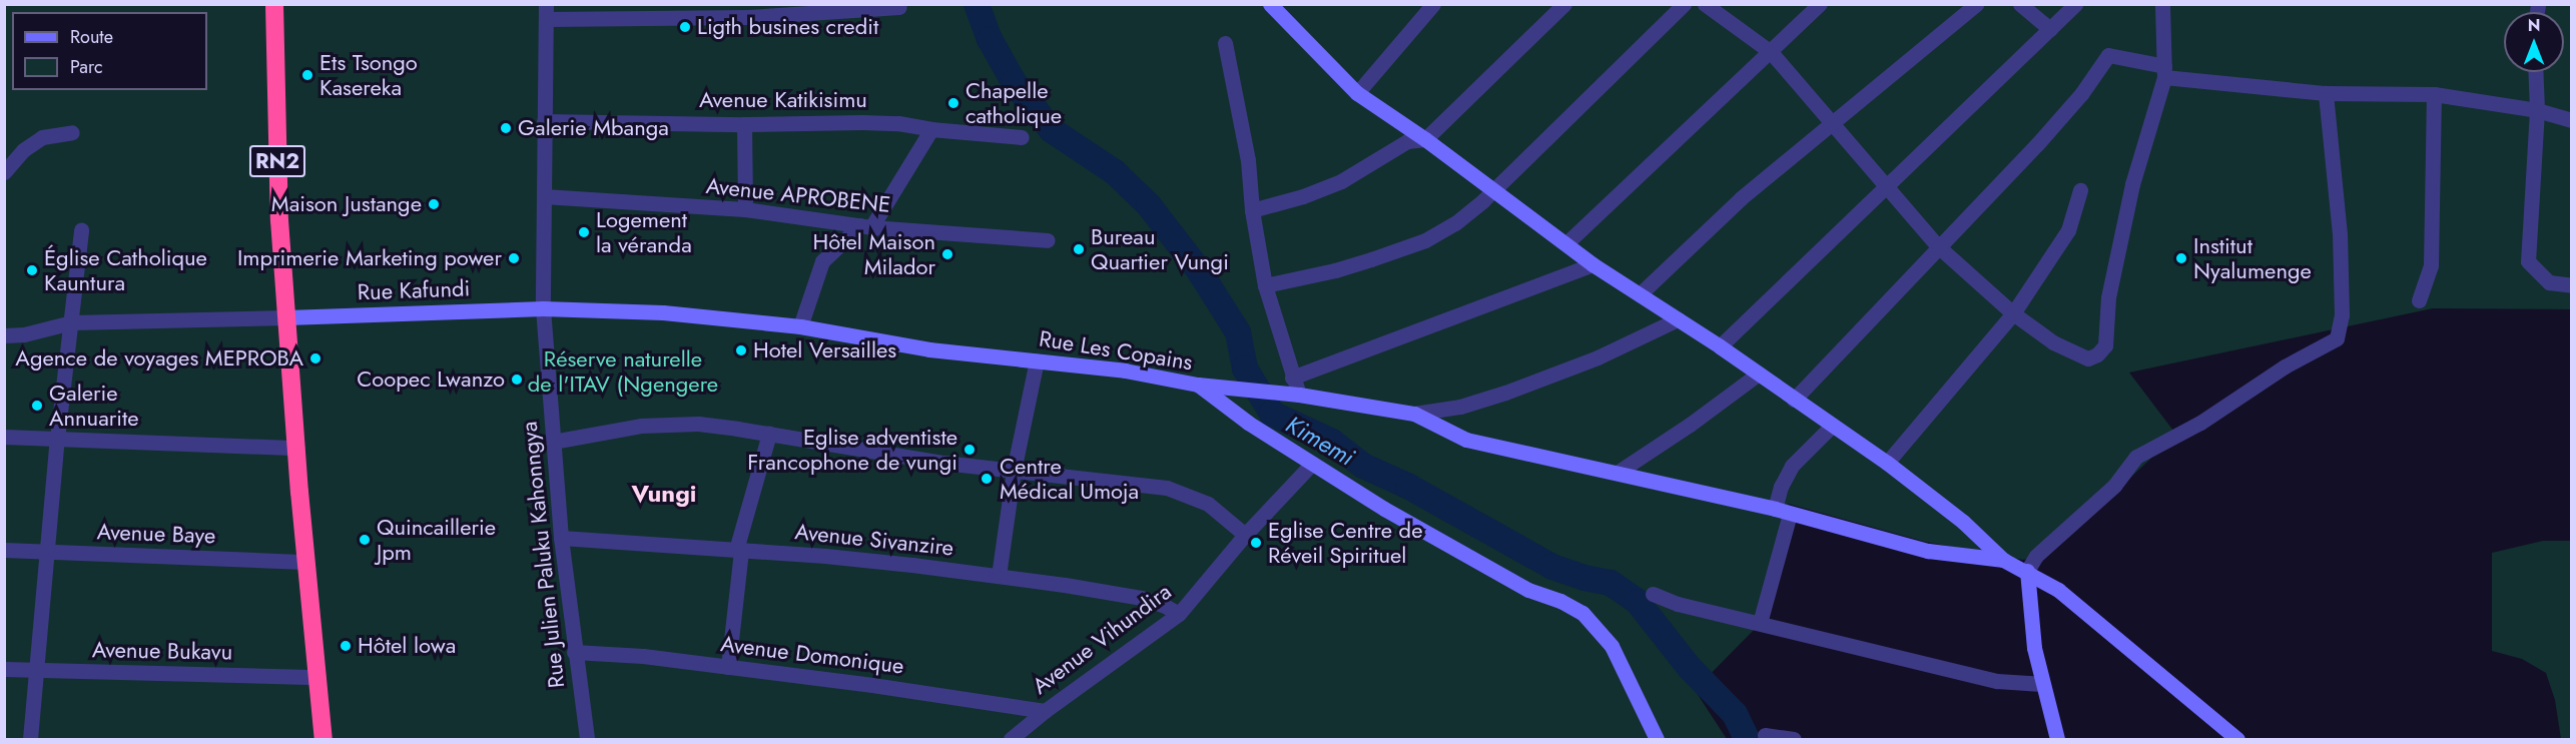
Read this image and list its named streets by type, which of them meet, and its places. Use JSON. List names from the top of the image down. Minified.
{"streets":{"highway":["RN2"],"street":["Avenue Katikisimu","Avenue APROBENE","Rue Kafundi","Rue Les Copains","Avenue Baye","Avenue Sivanzire","Rue Julien Paluku Kahonngya","Avenue Vihundira","Avenue Bukavu","Avenue Domonique"]},"crossings":[["Avenue Katikisimu","Rue Julien Paluku Kahonngya"],["RN2","Rue Kafundi"],["RN2","Avenue Baye"],["RN2","Avenue Bukavu"],["Avenue APROBENE","Rue Julien Paluku Kahonngya"],["Rue Kafundi","Rue Les Copains"],["Rue Kafundi","Rue Julien Paluku Kahonngya"],["Rue Les Copains","Rue Julien Paluku Kahonngya"],["Rue Les Copains","Avenue Vihundira"],["Avenue Sivanzire","Rue Julien Paluku Kahonngya"],["Avenue Sivanzire","Avenue Vihundira"],["Rue Julien Paluku Kahonngya","Avenue Domonique"],["Avenue Vihundira","Avenue Domonique"]],"districts":["Vungi"],"water":["Kimemi"],"parks":["Réserve naturelle de l'ITAV (Ngengere"],"places":["Ligth busines credit","Ets Tsongo Kasereka","Chapelle catholique","Galerie Mbanga","Maison Justange","Logement la véranda","Bureau Quartier Vungi","Hôtel Maison Milador","Imprimerie Marketing power","Institut Nyalumenge","Église Catholique Kauntura","Hotel Versailles","Agence de voyages MEPROBA","Coopec Lwanzo","Galerie Annuarite","Eglise adventiste Francophone de vungi","Centre Médical Umoja","Quincaillerie Jpm","Eglise Centre de Réveil Spirituel","Hôtel lowa"],"legend":["Route","Parc"],"north":"top"}
